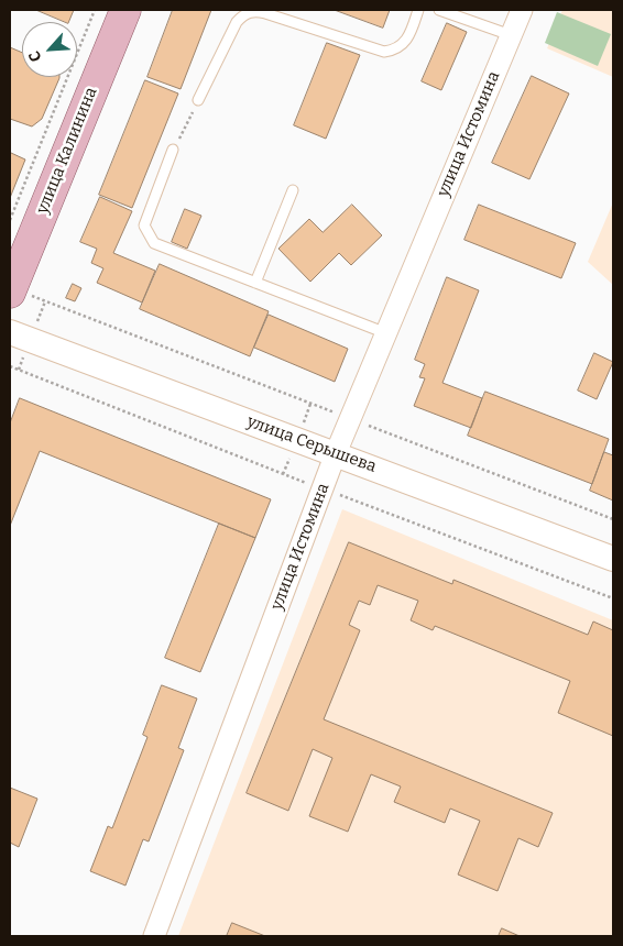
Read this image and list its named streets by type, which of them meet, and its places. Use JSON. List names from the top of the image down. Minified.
{"streets":{"main road":["улица Калинина"],"street":["улица Истомина","улица Серышева"]},"crossings":[["улица Истомина","улица Серышева"]],"north":"bottom left"}
